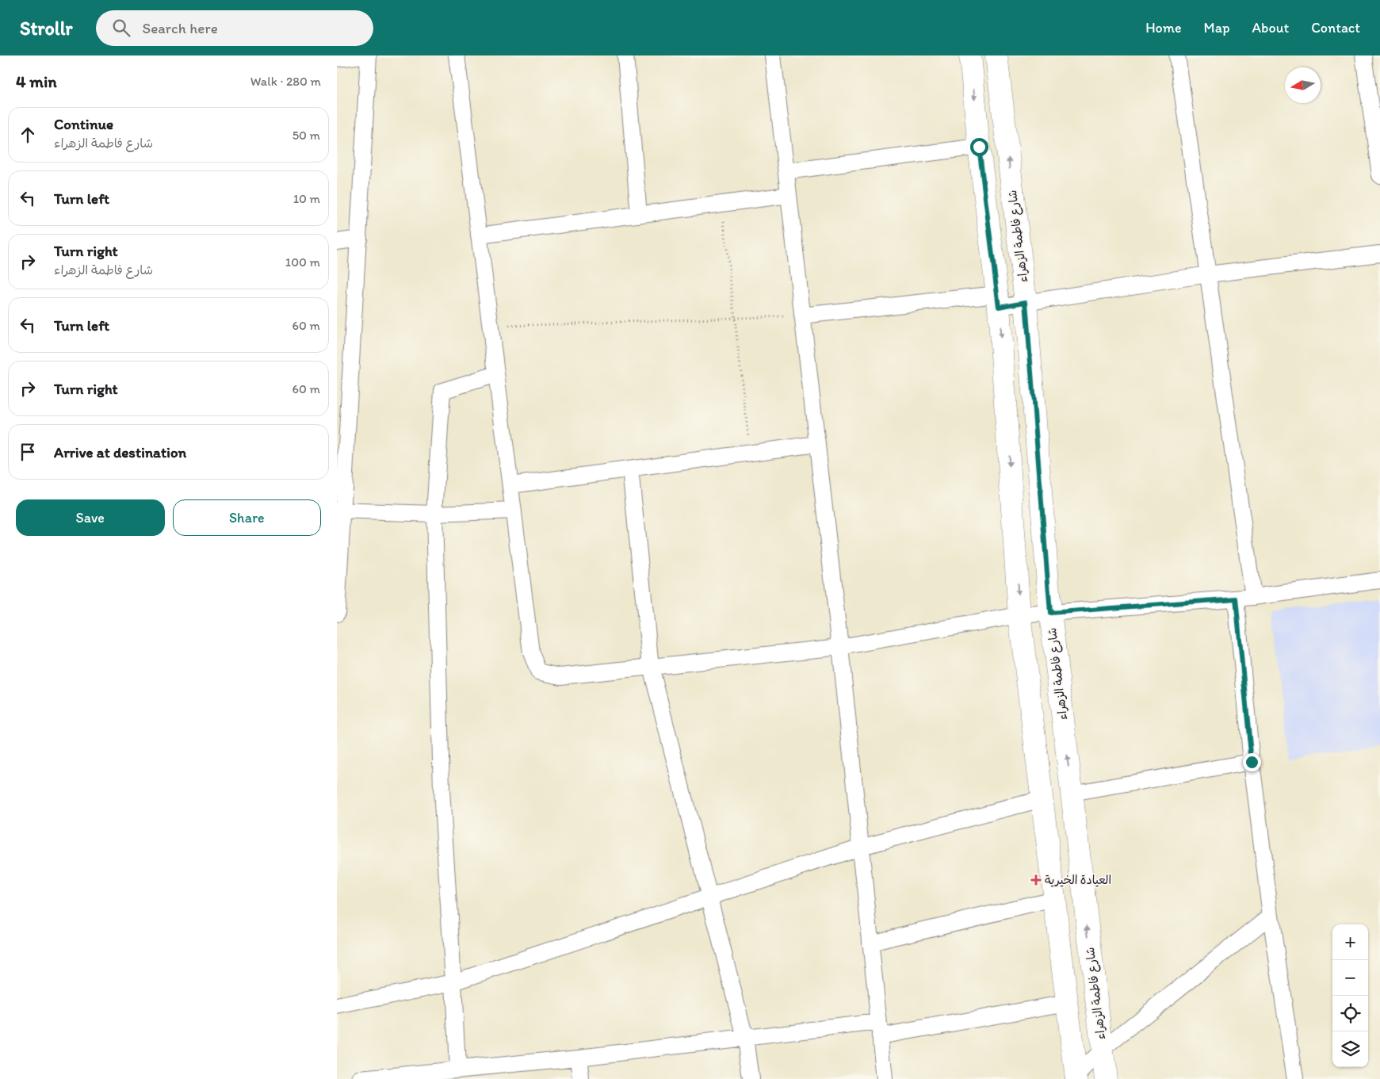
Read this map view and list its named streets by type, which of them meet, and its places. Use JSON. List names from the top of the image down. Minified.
{"streets":{"main road":["شارع فاطمة الزهراء"]},"places":{"health":["العيادة الخيرية"]},"north":"left","page":{"header":"Strollr","search":"Search here","nav":["Home","Map","About","Contact"],"heading":["4 min","Walk · 280 m"],"list":[["Continue","شارع فاطمة الزهراء","50 m"],["Turn left","10 m"],["Turn right","شارع فاطمة الزهراء","100 m"],["Turn left","60 m"],["Turn right","60 m"],"Arrive at destination"],"buttons":["Save","Share"],"map_buttons":["+","−"]}}
